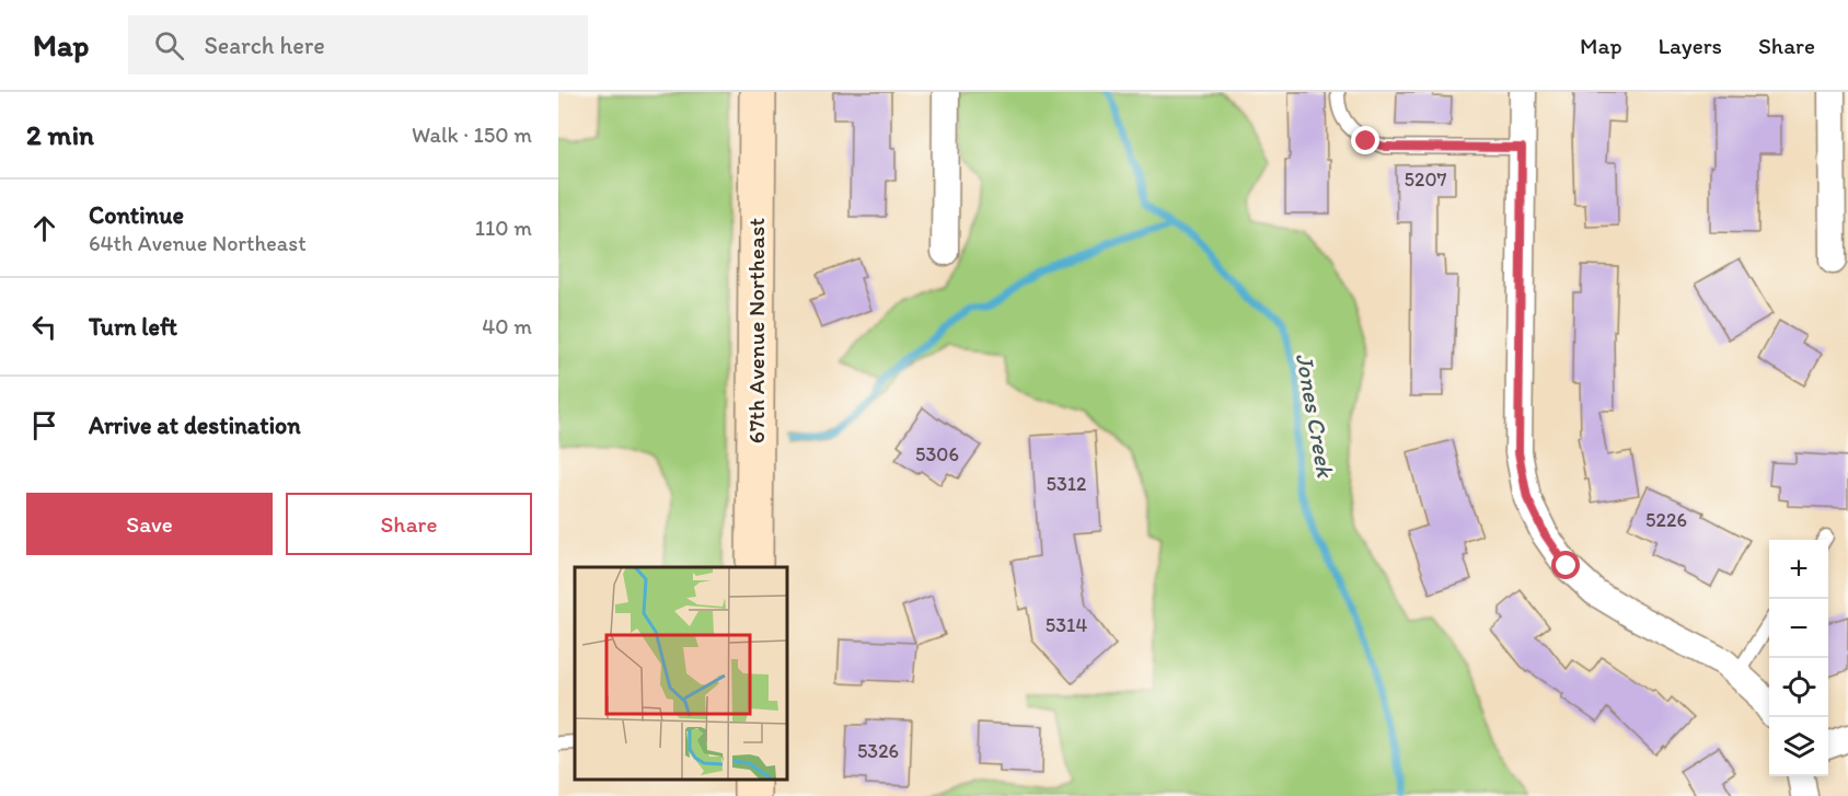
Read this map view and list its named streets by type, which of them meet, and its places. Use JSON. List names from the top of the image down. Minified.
{"streets":{"street":["67th Avenue Northeast"]},"water":["Jones Creek"],"house_numbers":["5207","5306","5312","5226","5314","5326"],"page":{"header":"Map","search":"Search here","nav":["Map","Layers","Share"],"heading":["2 min","Walk · 150 m"],"list":[["Continue","64th Avenue Northeast","110 m"],["Turn left","40 m"],"Arrive at destination"],"buttons":["Save","Share"],"map_buttons":["+","−"]}}
